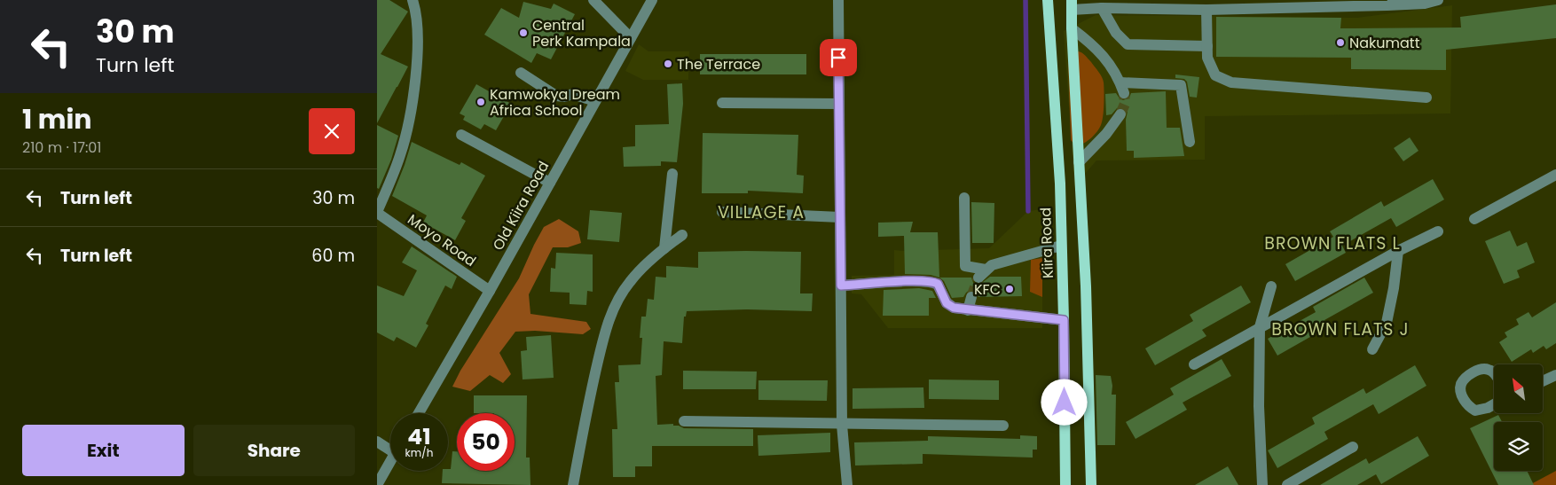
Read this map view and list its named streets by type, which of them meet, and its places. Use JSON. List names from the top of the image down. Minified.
{"streets":{"main road":["Kiira Road"],"street":["Old Kiira Road","Moyo Road"]},"crossings":[["Old Kiira Road","Moyo Road"]],"districts":["VILLAGE A","BROWN FLATS L","BROWN FLATS J"],"places":["Central Perk Kampala","Nakumatt","The Terrace","Kamwokya Dream Africa School","KFC"],"north":"top left","page":{"turn":["30 m","Turn left"],"heading":["1 min","210 m · 17:01"],"list":[{"name":"Turn left","value":"30 m"},{"name":"Turn left","value":"60 m"}],"speed":"41 km/h","limit":"50","buttons":["Exit","Share"]}}
